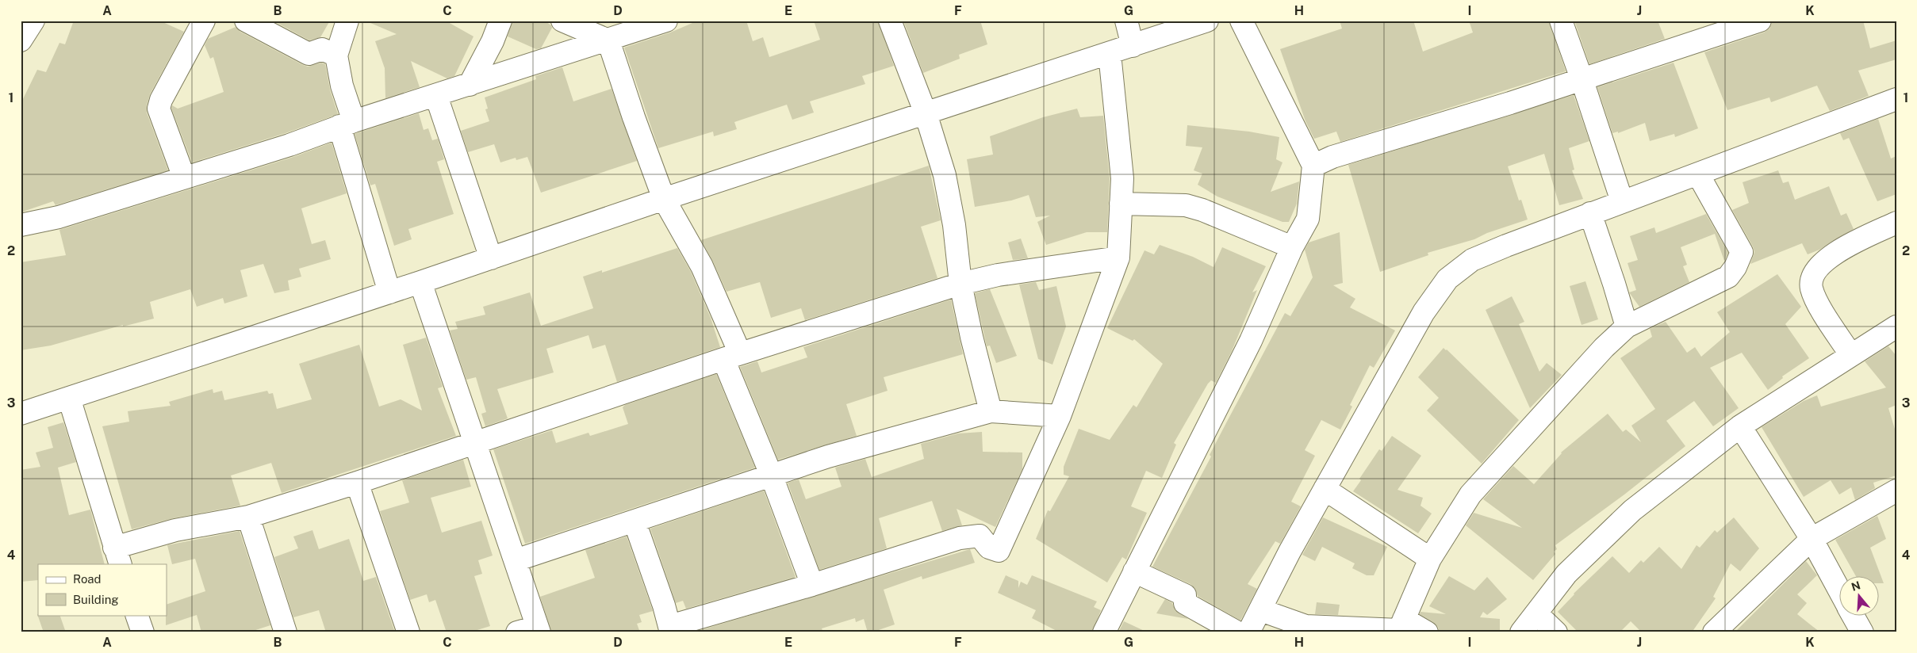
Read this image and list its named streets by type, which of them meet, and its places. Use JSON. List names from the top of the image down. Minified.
{"legend":["Road","Building"],"north":"top","grid":{"columns":["A","B","C","D","E","F","G","H","I","J","K"],"rows":["1","2","3","4"]}}
